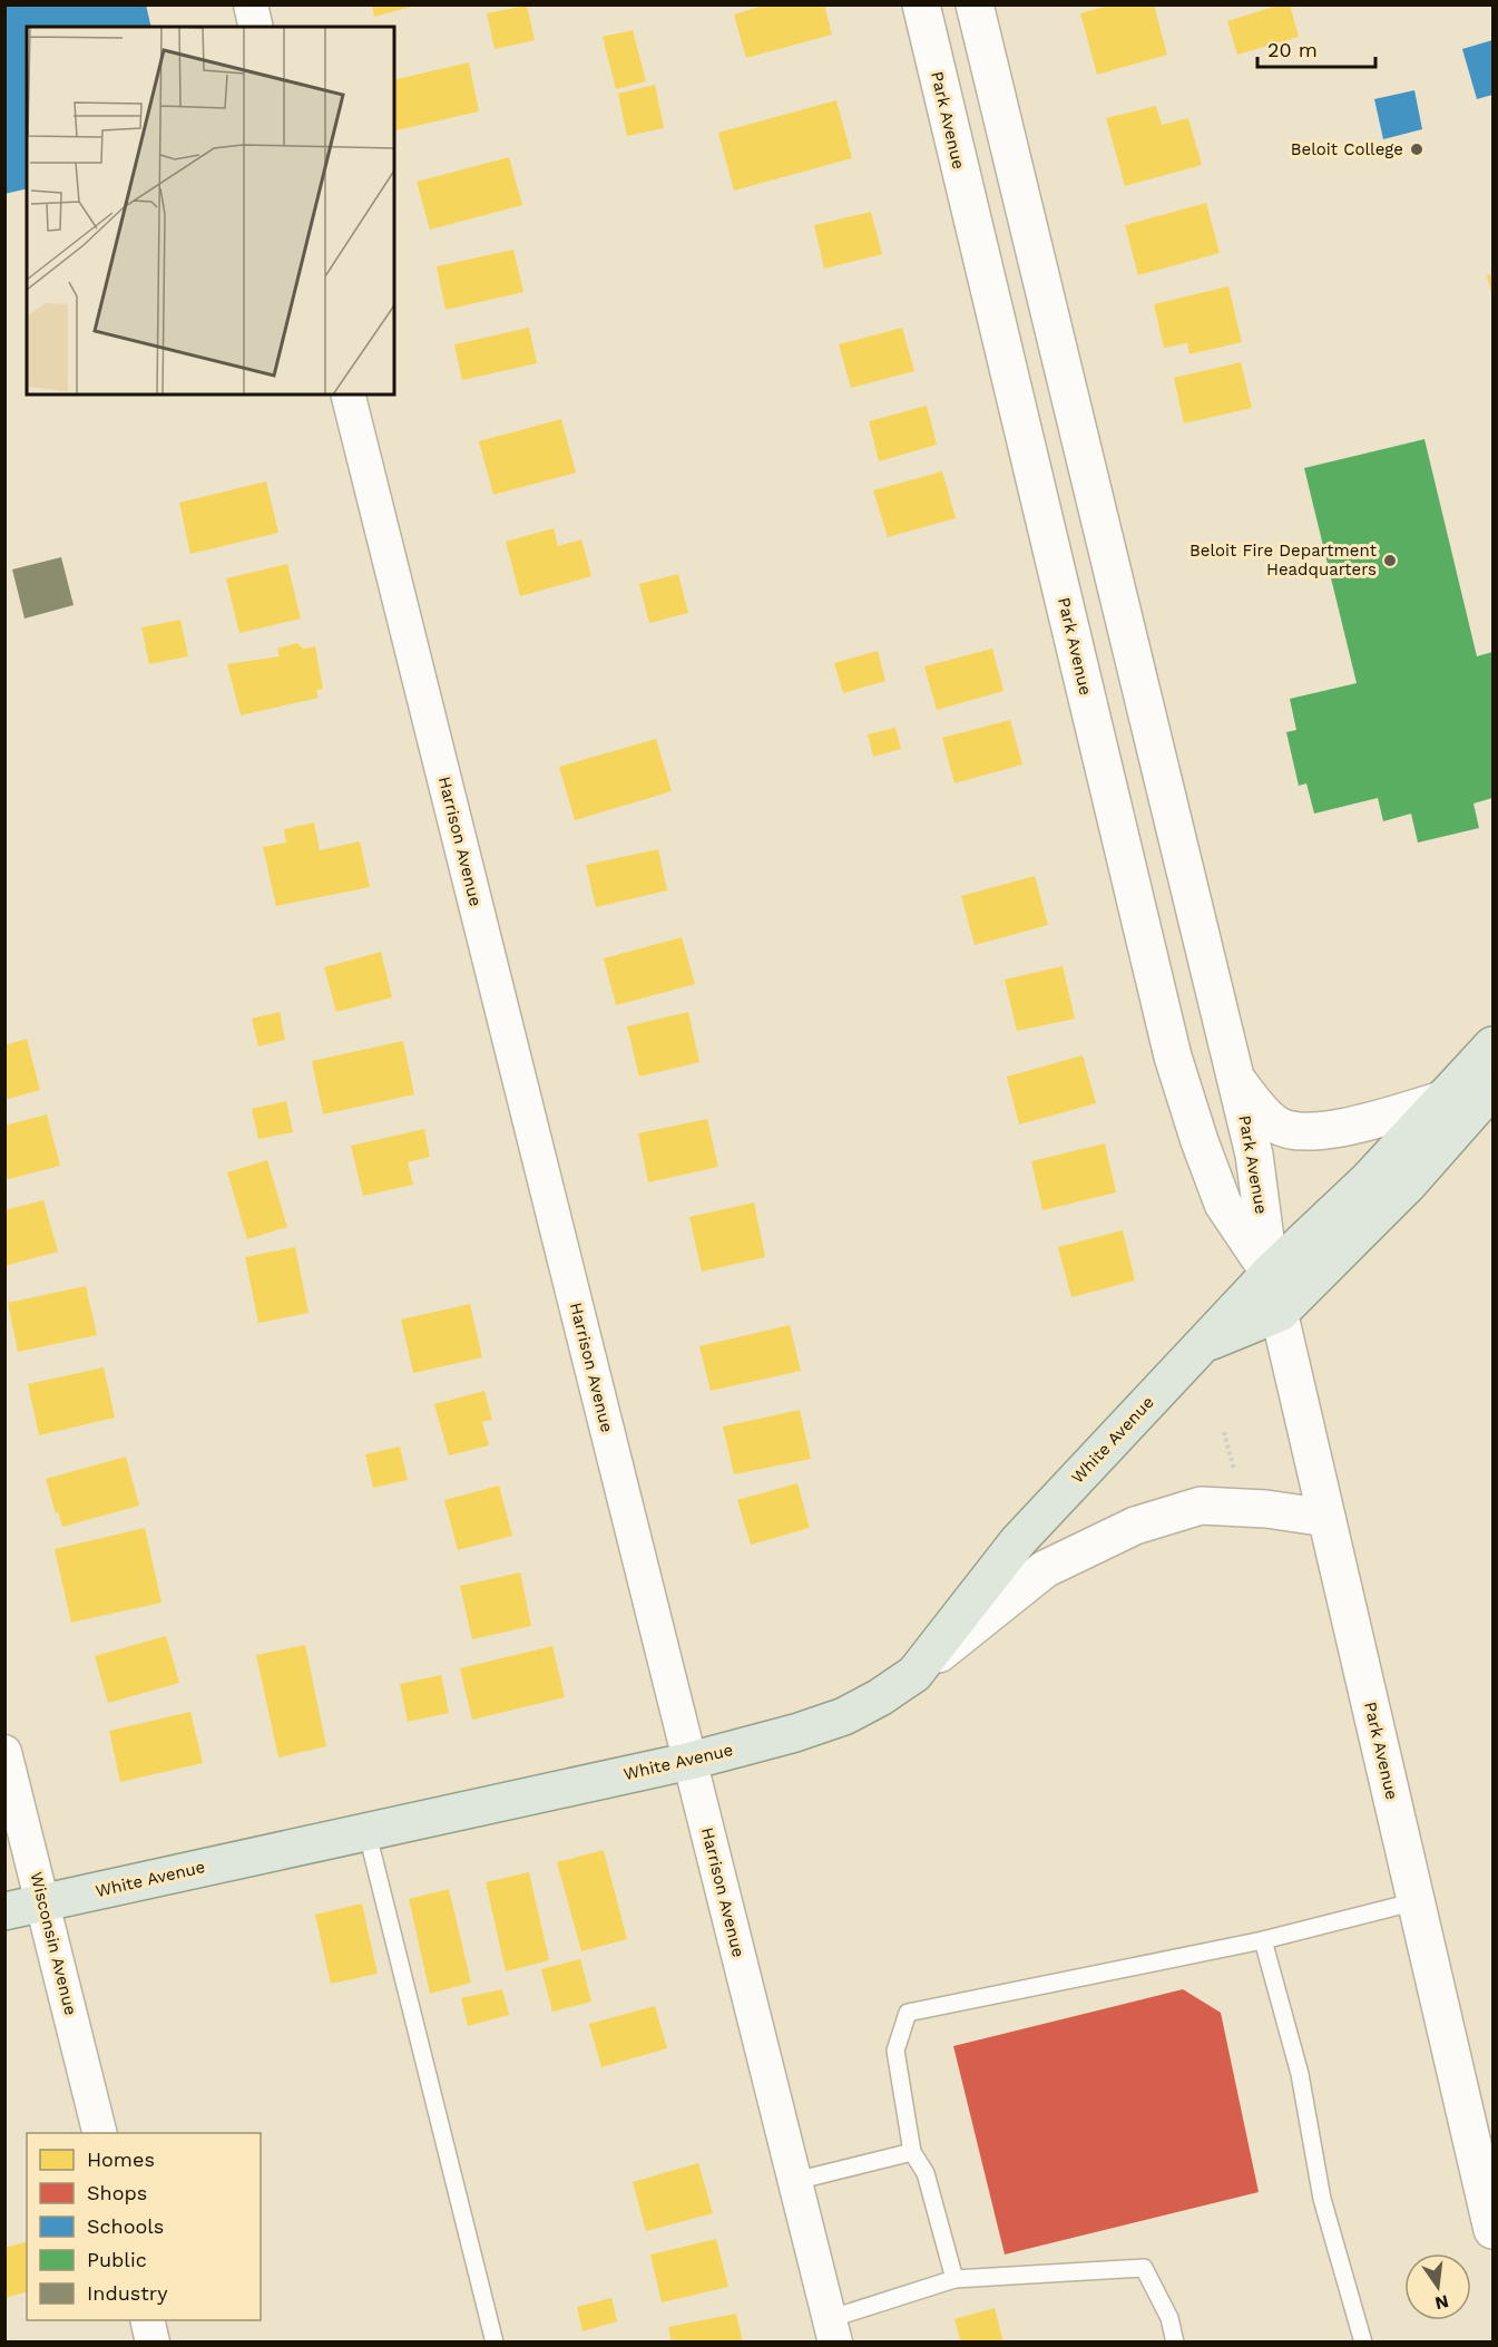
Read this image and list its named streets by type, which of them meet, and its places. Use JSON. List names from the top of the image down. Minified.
{"streets":{"main road":["White Avenue"],"street":["Park Avenue","Harrison Avenue","Wisconsin Avenue"]},"crossings":[["Park Avenue","White Avenue"],["Harrison Avenue","White Avenue"],["White Avenue","Wisconsin Avenue"]],"places":["Beloit College","Beloit Fire Department Headquarters"],"legend":["Homes","Shops","Schools","Public","Industry"],"scale_bar":"20 m","north":"bottom"}
